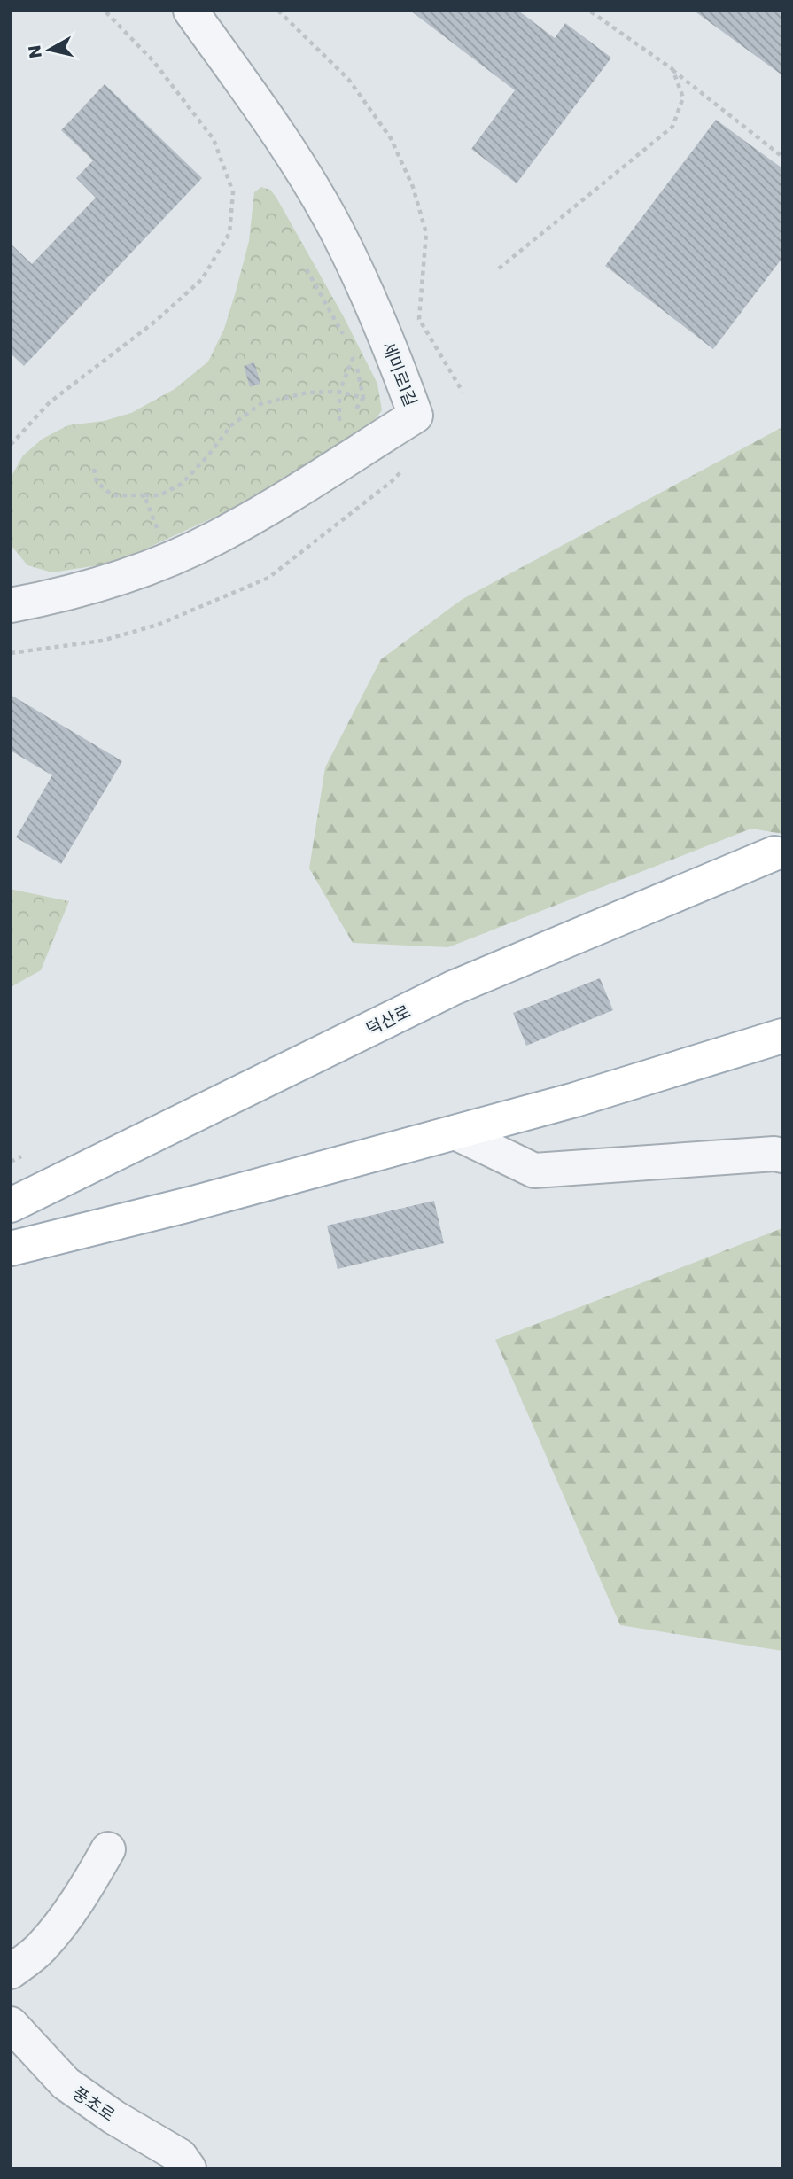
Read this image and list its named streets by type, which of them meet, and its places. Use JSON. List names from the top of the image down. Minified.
{"streets":{"main road":["덕산로"],"street":["세미로1길","풍초로"]},"north":"left"}
